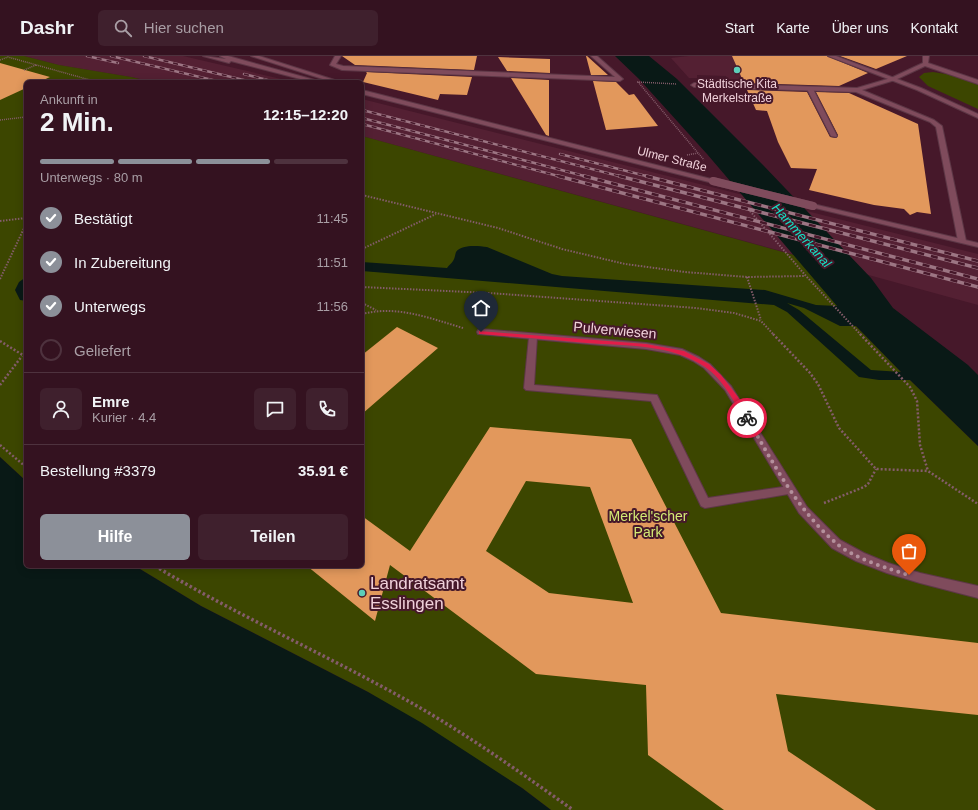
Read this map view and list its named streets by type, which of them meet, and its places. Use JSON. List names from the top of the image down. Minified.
{"streets":{"street":["Ulmer Straße","Pulverwiesen"]},"water":["Hammerkanal"],"parks":["Merkel'scher Park"],"places":["Städtische Kita Merkelstraße","Landratsamt Esslingen"],"page":{"header":"Dashr","search":"Hier suchen","nav":["Start","Karte","Über uns","Kontakt"],"heading":["2 Min.","Ankunft in","12:15–12:20"],"panel":["Emre","Kurier · 4.4","Bestellung #3379","35.91 €"],"bar":"Unterwegs · 80 m","list":[["Bestätigt","11:45"],["In Zubereitung","11:51"],["Unterwegs","11:56"],"Geliefert"],"buttons":["Hilfe","Teilen"]}}
